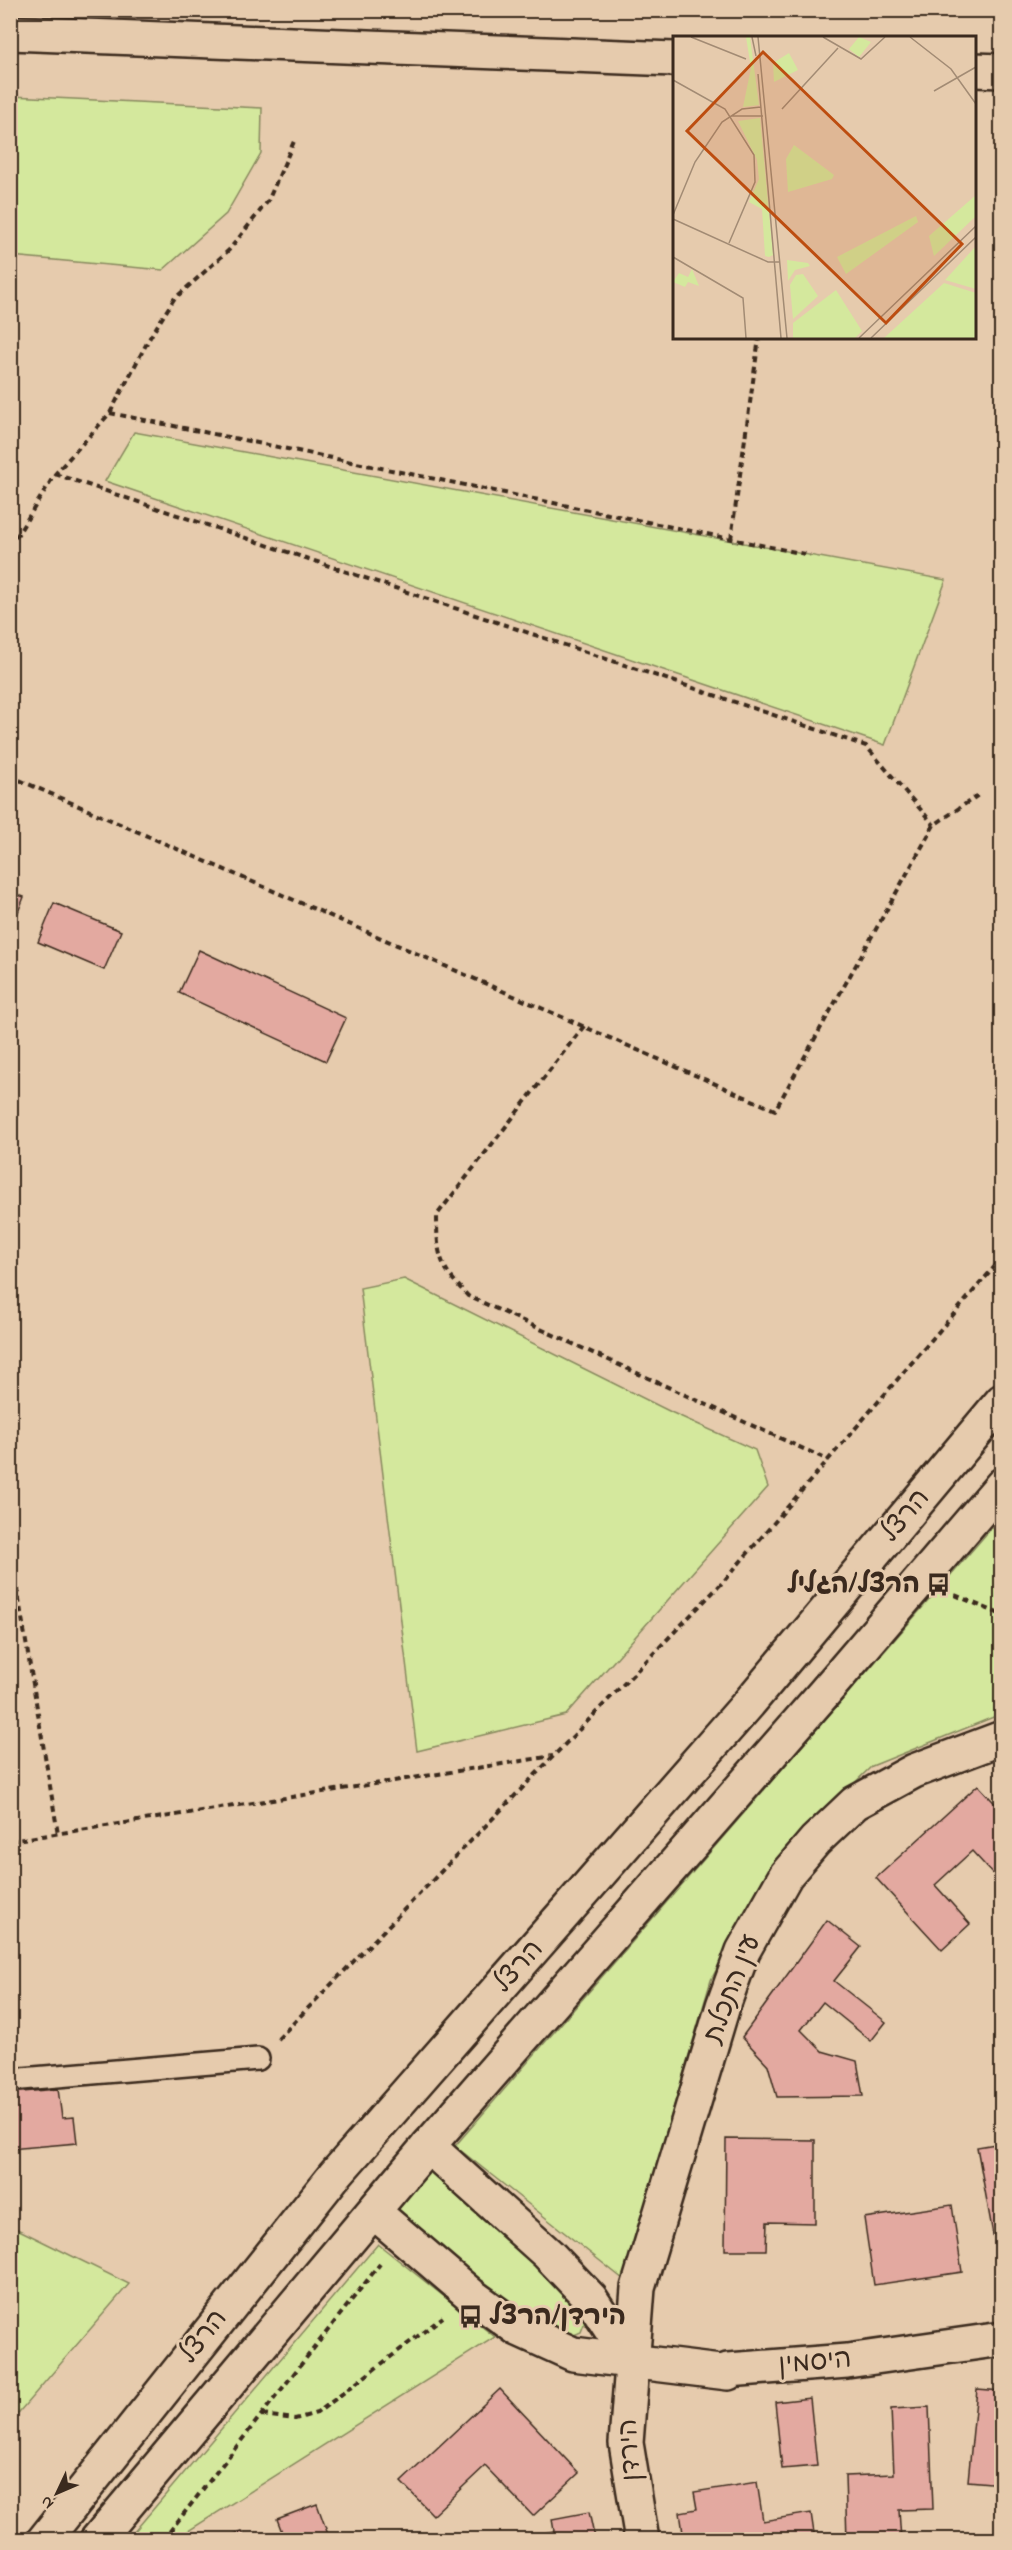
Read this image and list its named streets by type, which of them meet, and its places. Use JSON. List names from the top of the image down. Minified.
{"streets":{"main road":["הרצל","עין התכלת","היסמין","הירדן"]},"crossings":[["הרצל","היסמין"],["עין התכלת","היסמין"],["עין התכלת","הירדן"],["היסמין","הירדן"]],"places":{"bus stop":["הרצל/הגליל","הירדן/הרצל"]},"north":"bottom left"}
